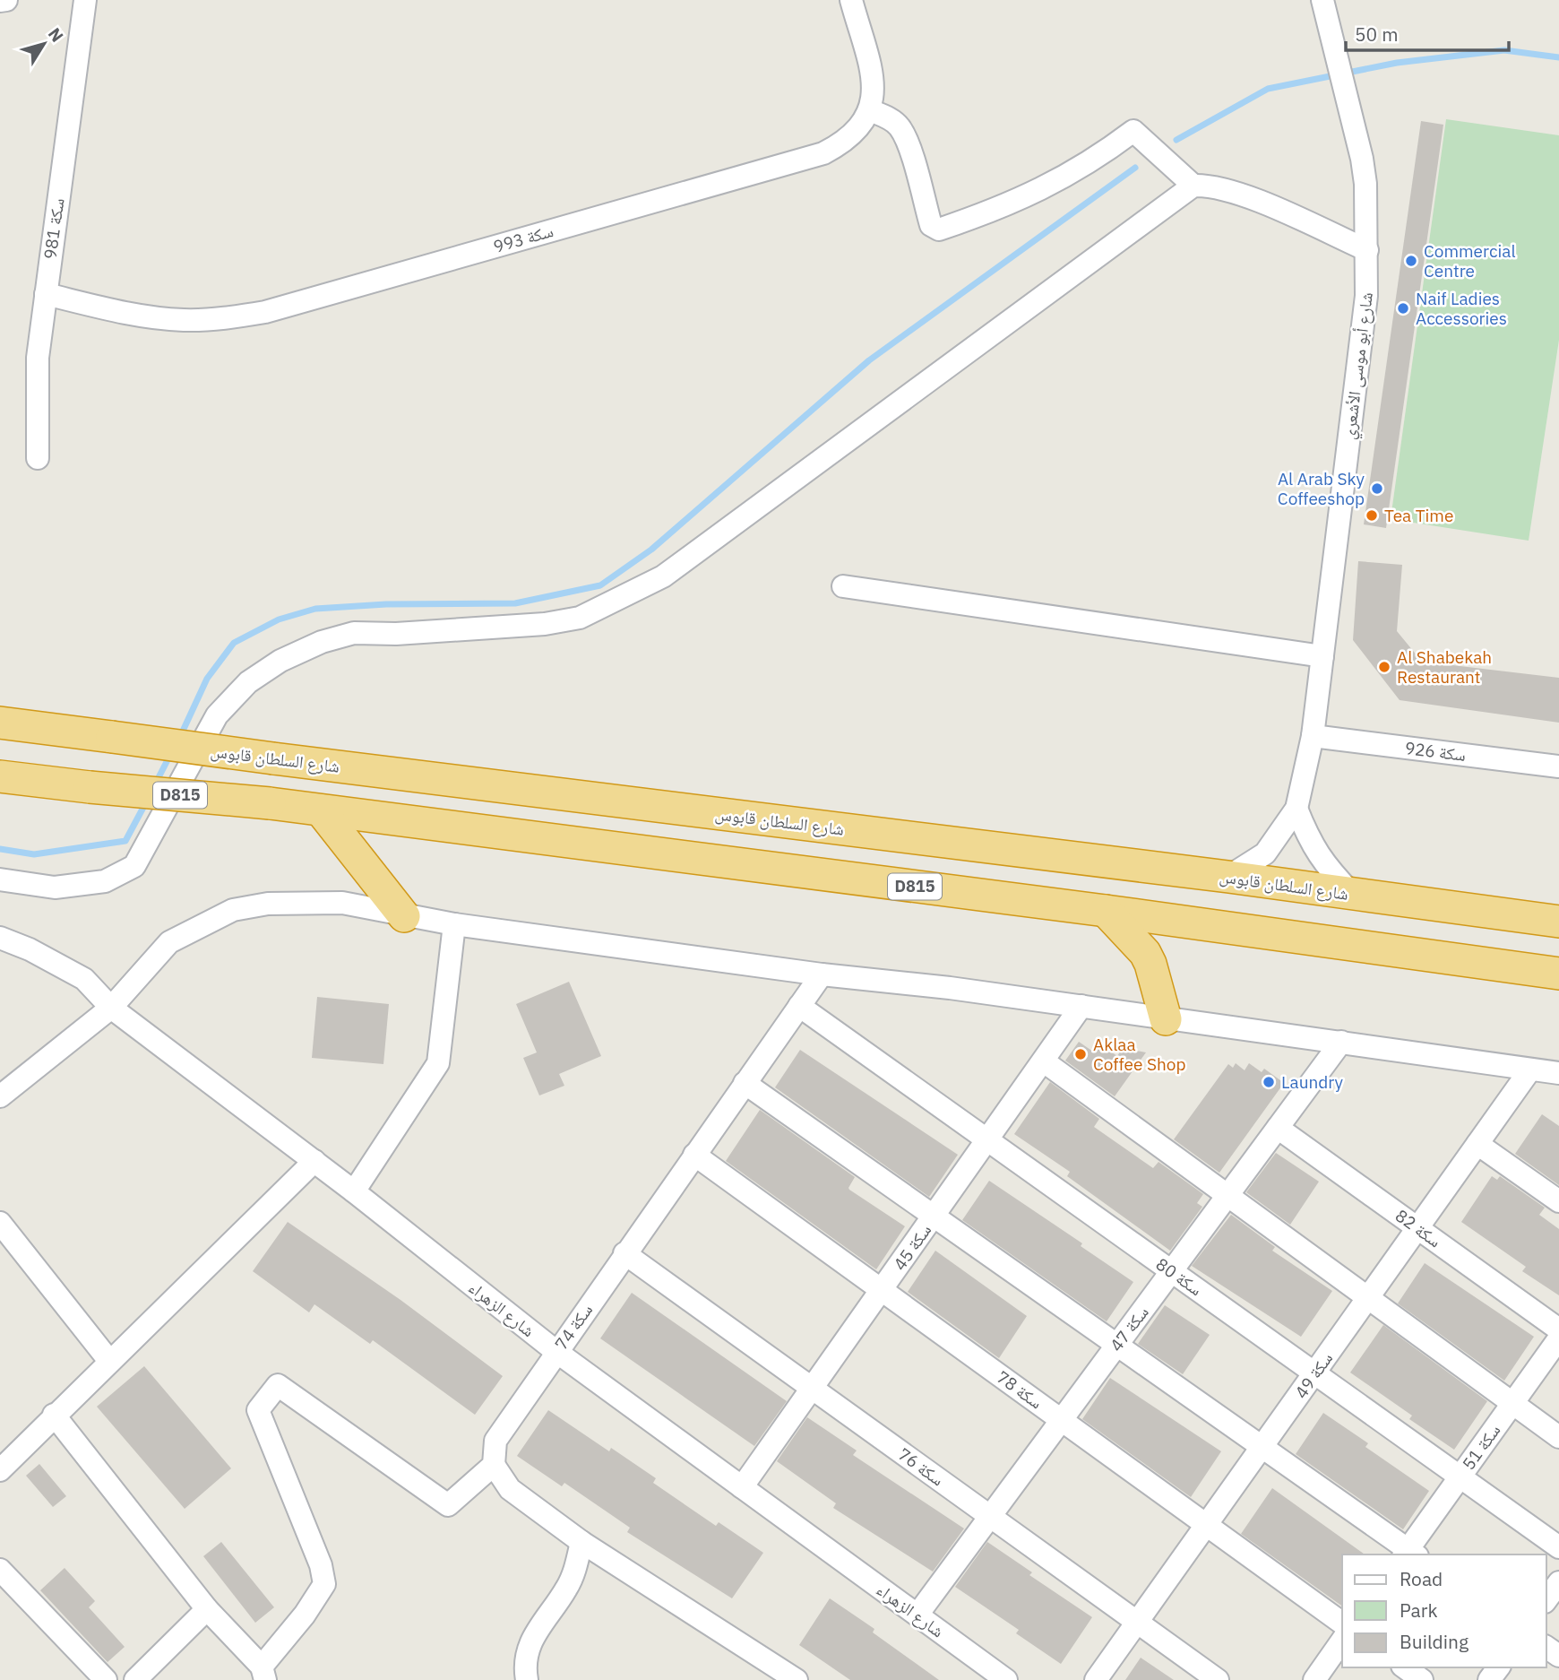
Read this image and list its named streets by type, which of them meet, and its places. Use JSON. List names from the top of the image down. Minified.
{"streets":{"highway":["شارع السلطان قابوس","D815"],"street":["سكة 981","سكة 993","شارع أبو موسى الأشعري","سكة 926","سكة 82","سكة 45","سكة 80","شارع الزهراء","سكة 74","سكة 47","سكة 49","سكة 78","سكة 51","سكة 76"]},"crossings":[["سكة 981","سكة 993"],["شارع أبو موسى الأشعري","سكة 926"],["شارع أبو موسى الأشعري","شارع السلطان قابوس"],["سكة 82","سكة 47"],["سكة 82","سكة 49"],["سكة 45","سكة 80"],["سكة 45","شارع الزهراء"],["سكة 45","سكة 78"],["سكة 45","سكة 76"],["سكة 80","سكة 74"],["سكة 80","سكة 47"],["سكة 80","سكة 49"],["سكة 80","سكة 51"],["شارع الزهراء","سكة 74"],["شارع الزهراء","سكة 47"],["سكة 74","سكة 78"],["سكة 74","سكة 76"],["سكة 47","سكة 78"],["سكة 47","سكة 76"],["سكة 49","سكة 78"],["سكة 49","سكة 76"]],"places":["Commercial Centre","Naif Ladies Accessories","Al Arab Sky Coffeeshop","Tea Time","Al Shabekah Restaurant","Aklaa Coffee Shop","Laundry"],"legend":["Road","Park","Building"],"scale_bar":"50 m","north":"top right"}
